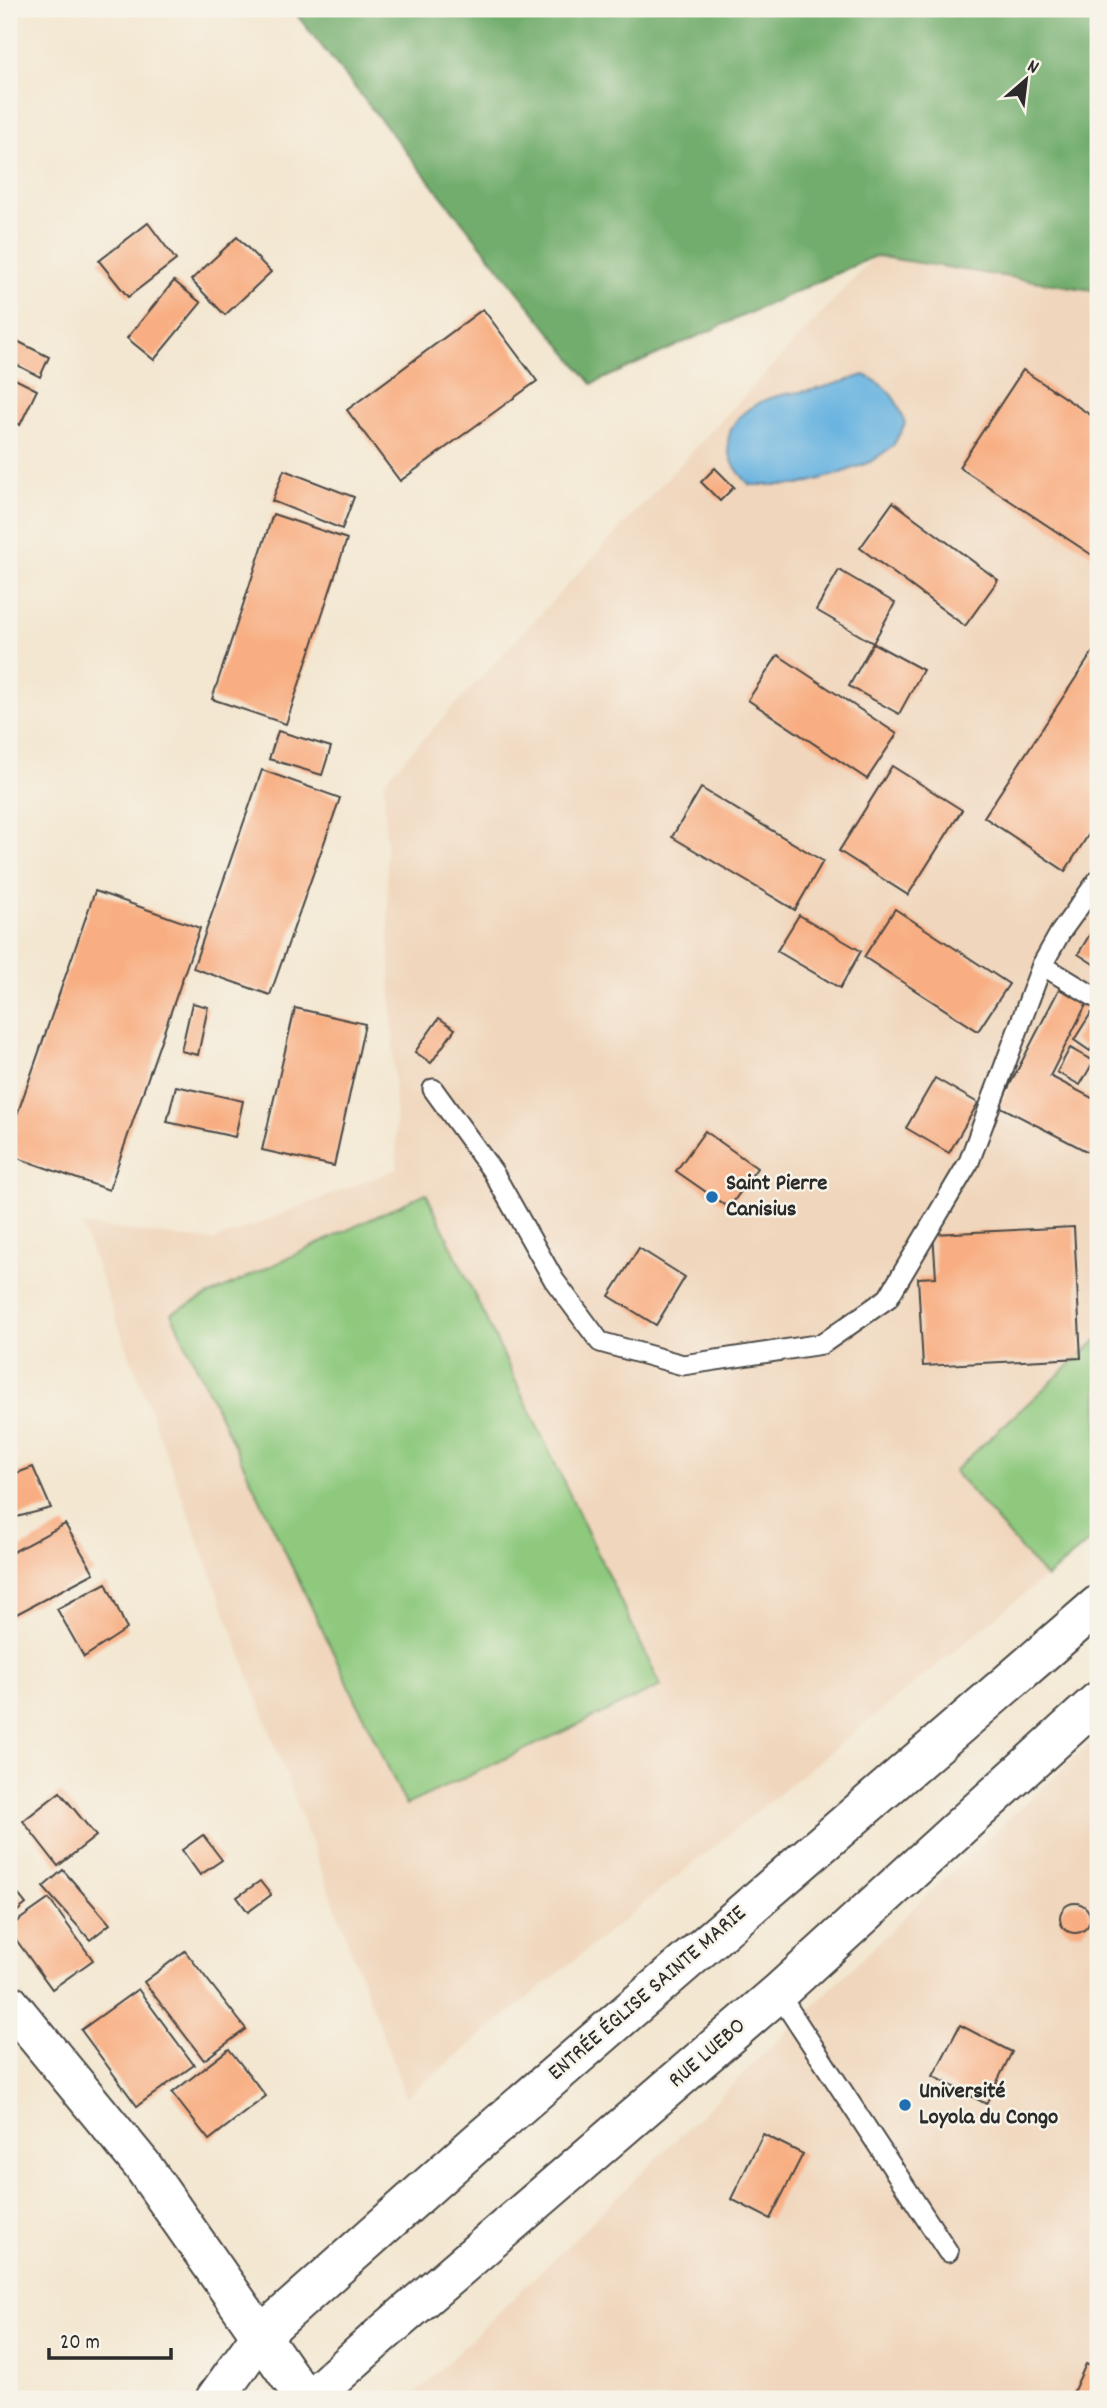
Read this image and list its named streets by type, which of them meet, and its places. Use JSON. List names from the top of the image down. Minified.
{"streets":{"street":["ENTRÉE ÉGLISE SAINTE MARIE","RUE LUEBO"]},"places":["Saint Pierre Canisius","Université Loyola du Congo"],"scale_bar":"20 m","north":"top right"}
